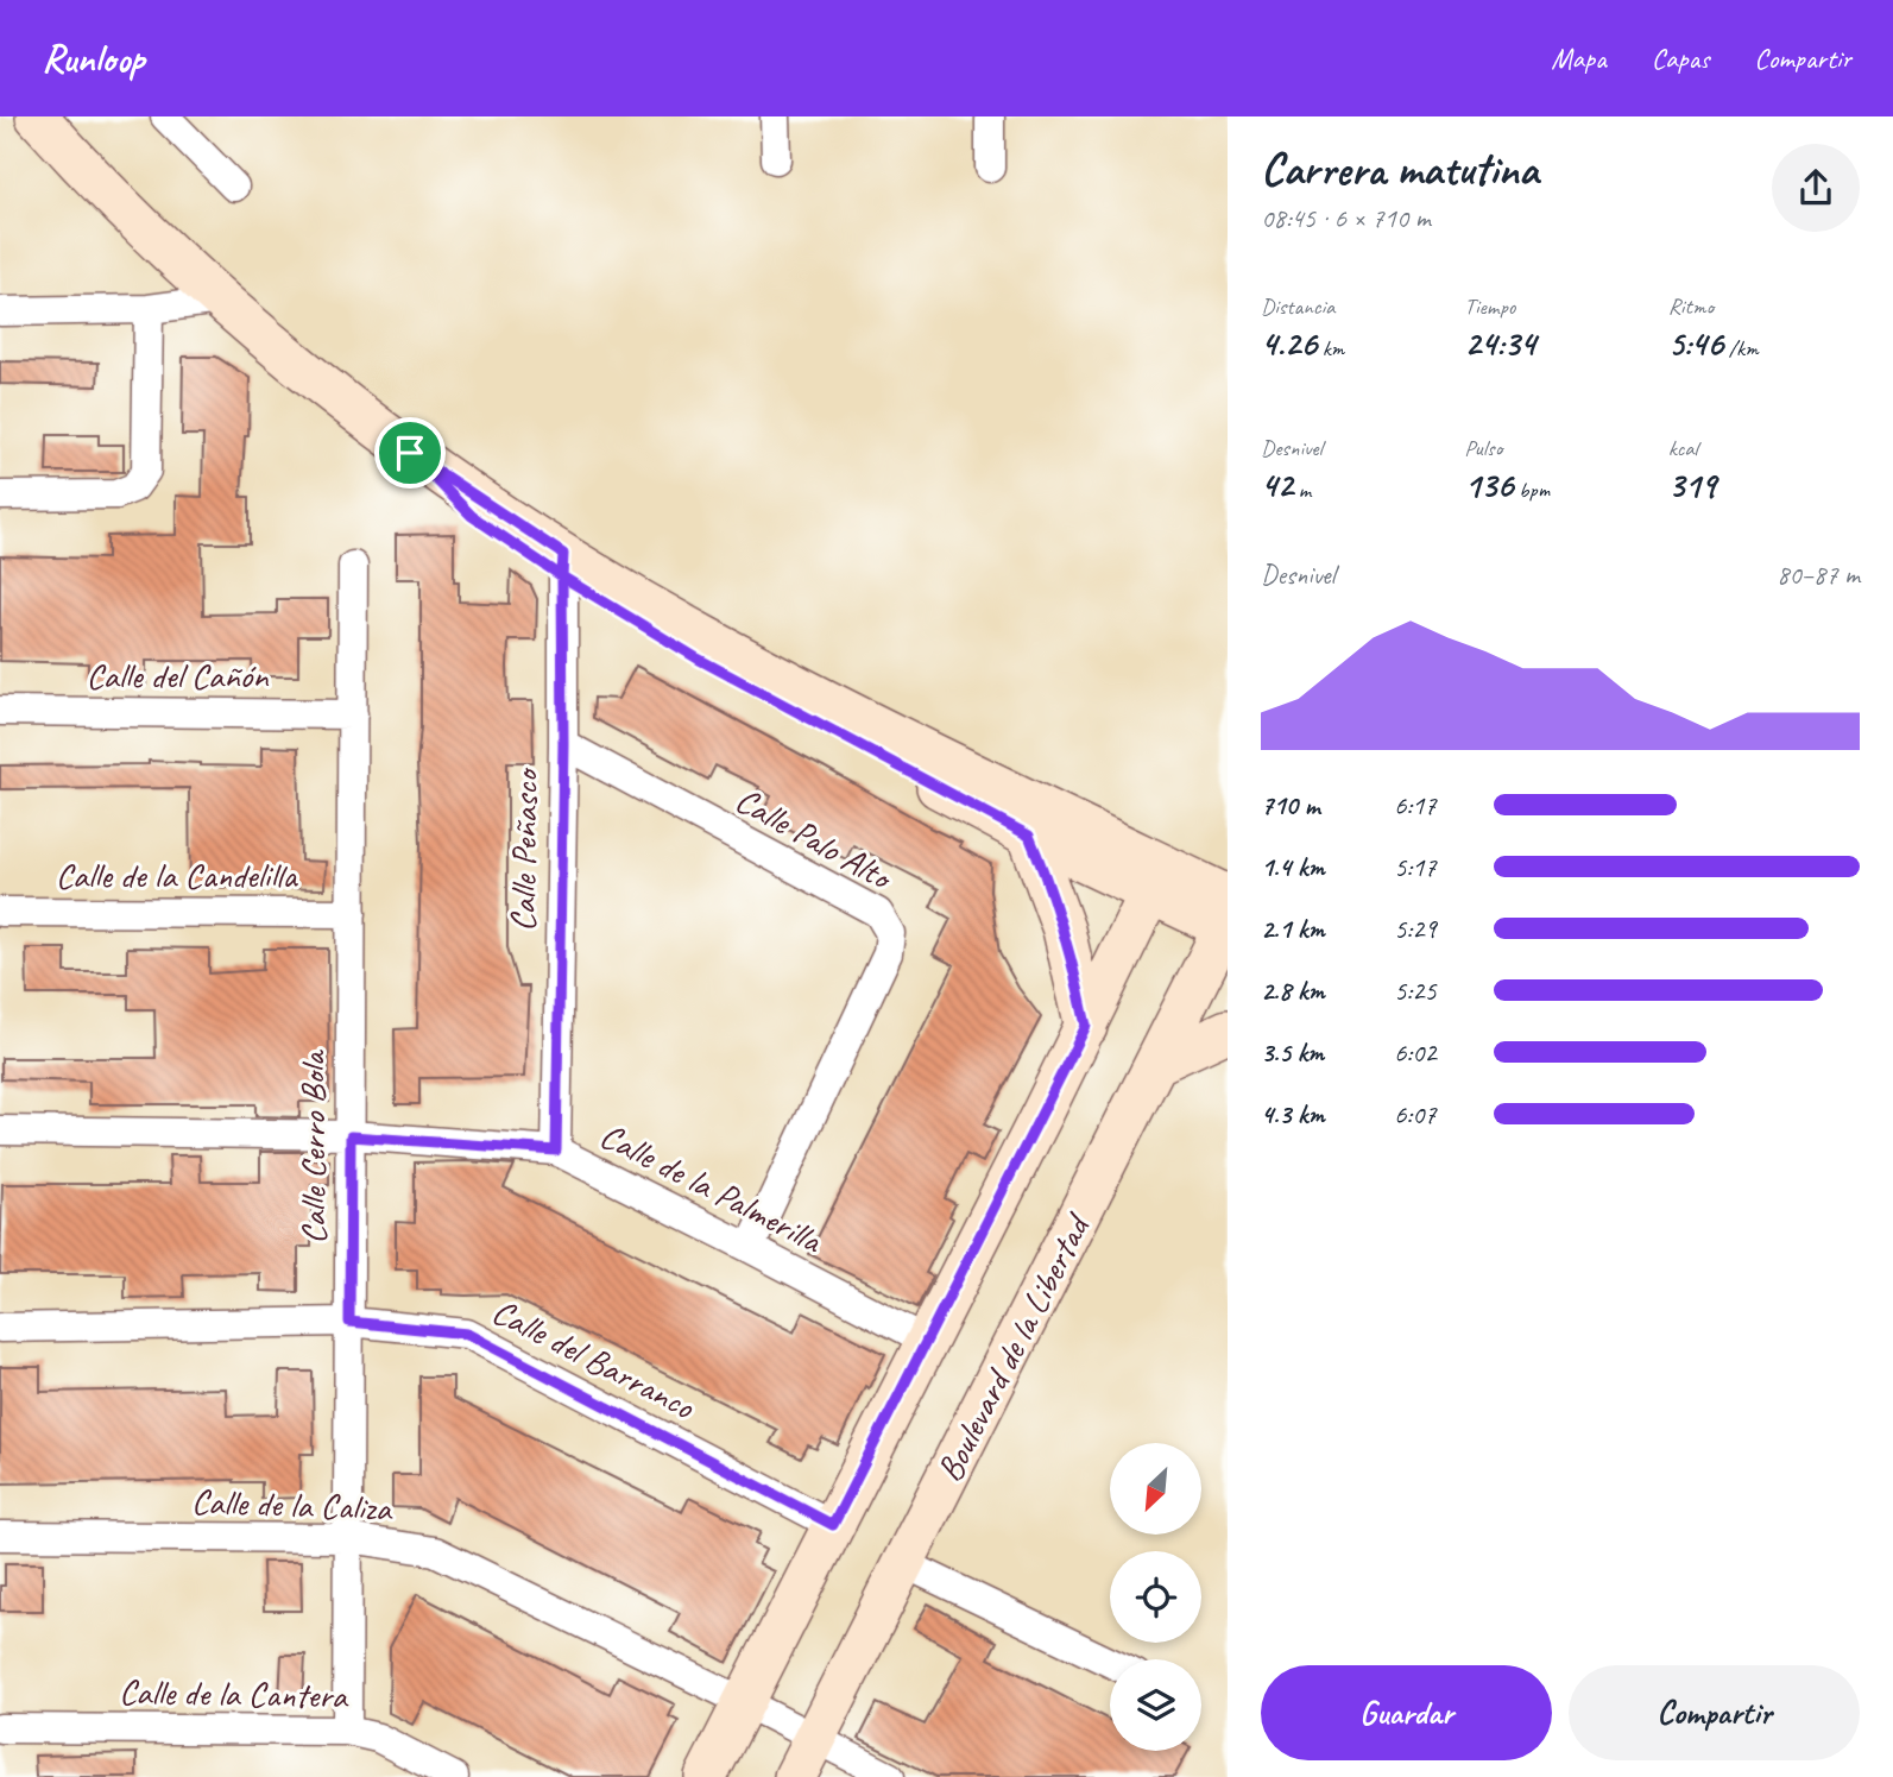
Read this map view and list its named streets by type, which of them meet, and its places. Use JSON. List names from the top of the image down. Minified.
{"streets":{"street":["Calle del Cañón","Calle Palo Alto","Calle Peñasco","Calle de la Candelilla","Calle Cerro Bola","Calle de la Palmerilla","Boulevard de la Libertad","Calle del Barranco","Calle de la Caliza","Calle de la Cantera"]},"crossings":[["Calle del Cañón","Calle Cerro Bola"],["Calle Palo Alto","Calle Peñasco"],["Calle Palo Alto","Calle de la Palmerilla"],["Calle Peñasco","Calle de la Palmerilla"],["Calle de la Candelilla","Calle Cerro Bola"],["Calle Cerro Bola","Calle de la Palmerilla"],["Calle Cerro Bola","Calle del Barranco"],["Calle Cerro Bola","Calle de la Caliza"],["Calle Cerro Bola","Calle de la Cantera"],["Boulevard de la Libertad","Calle de la Caliza"]],"north":"bottom left","page":{"header":"Runloop","nav":["Mapa","Capas","Compartir"],"heading":["Carrera matutina","08:45 · 6 × 710 m"],"stats":[["Distancia","4.26 km"],["Tiempo","24:34"],["Ritmo","5:46 /km"],["Desnivel","42 m"],["Pulso","136 bpm"],["kcal","319"]],"chart":["Desnivel","80–87 m"],"list":[{"name":"710 m","note":"6:17"},{"name":"1.4 km","note":"5:17"},{"name":"2.1 km","note":"5:29"},{"name":"2.8 km","note":"5:25"},{"name":"3.5 km","note":"6:02"},{"name":"4.3 km","note":"6:07"}],"buttons":["Guardar","Compartir"]}}
